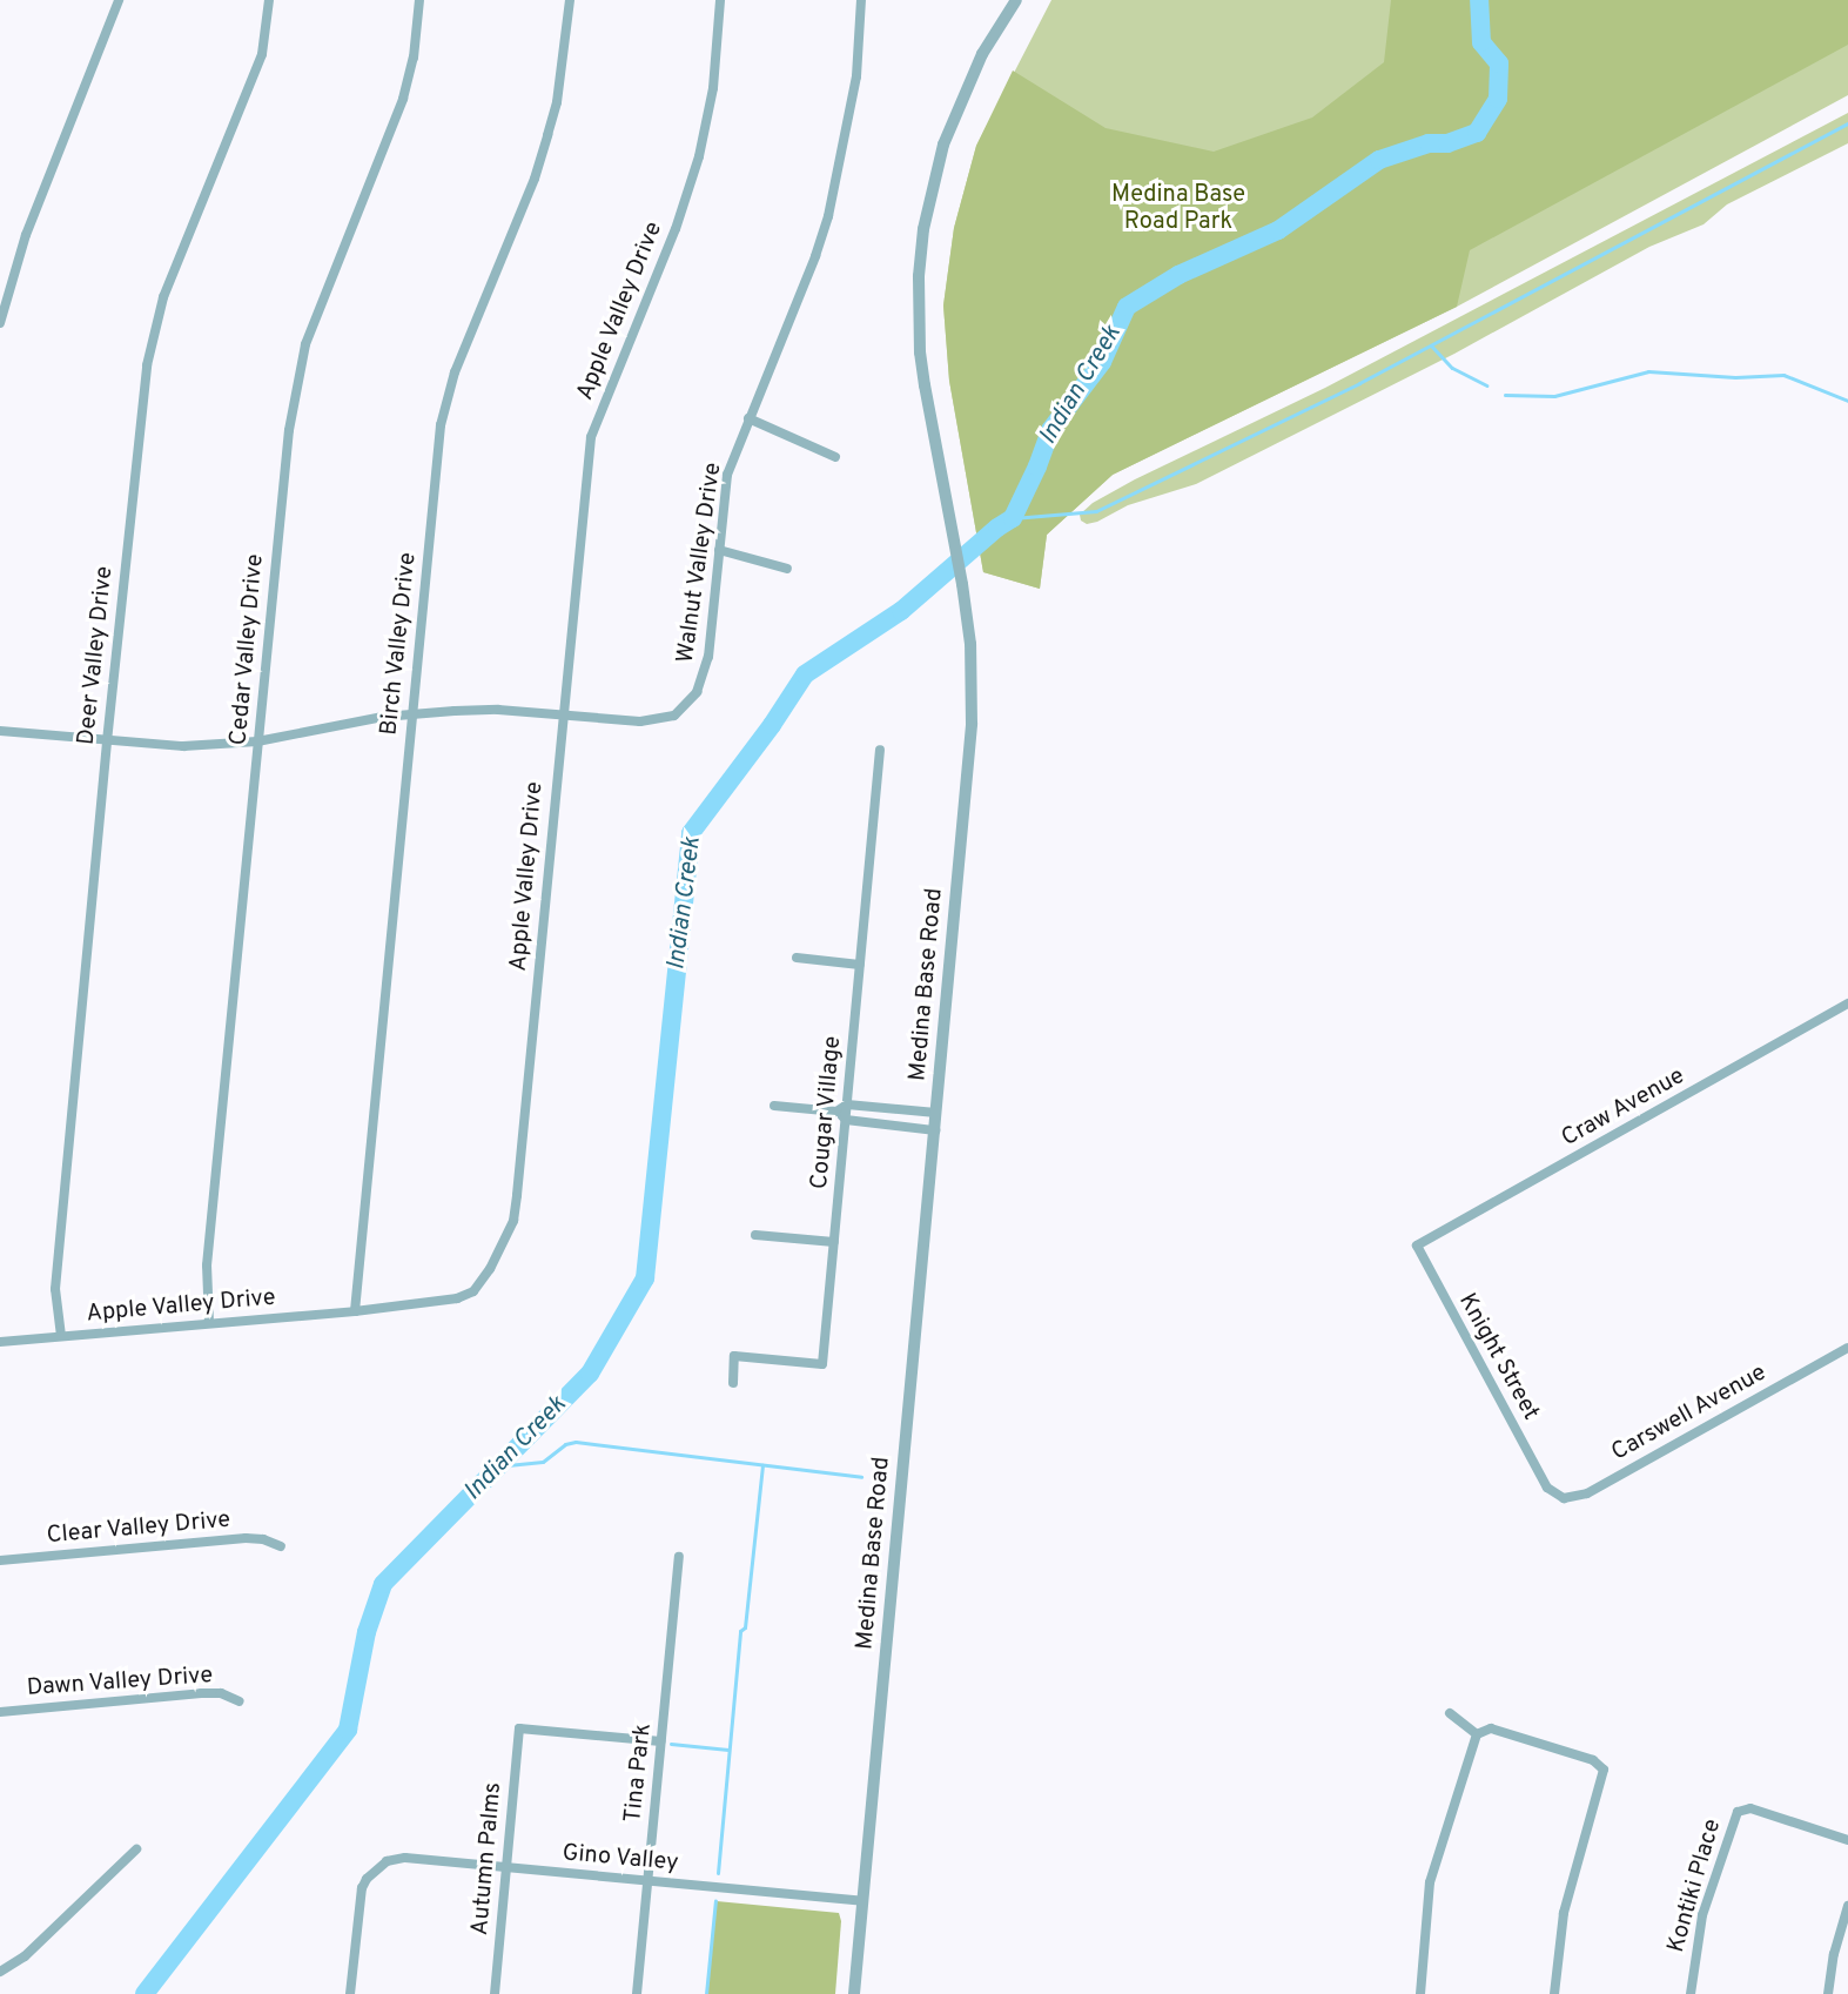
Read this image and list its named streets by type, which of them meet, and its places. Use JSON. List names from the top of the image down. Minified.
{"streets":{"street":["Apple Valley Drive","Walnut Valley Drive","Birch Valley Drive","Cedar Valley Drive","Deer Valley Drive","Medina Base Road","Craw Avenue","Cougar Village","Knight Street","Carswell Avenue","Clear Valley Drive","Dawn Valley Drive","Tina Park","Autumn Palms","Gino Valley","Kontiki Place"]},"crossings":[["Apple Valley Drive","Walnut Valley Drive"],["Apple Valley Drive","Birch Valley Drive"],["Apple Valley Drive","Cedar Valley Drive"],["Apple Valley Drive","Deer Valley Drive"],["Walnut Valley Drive","Birch Valley Drive"],["Walnut Valley Drive","Cedar Valley Drive"],["Walnut Valley Drive","Deer Valley Drive"],["Medina Base Road","Gino Valley"],["Craw Avenue","Knight Street"],["Knight Street","Carswell Avenue"],["Tina Park","Autumn Palms"],["Tina Park","Gino Valley"],["Autumn Palms","Gino Valley"]],"water":["Indian Creek"],"parks":["Medina Base Road Park"]}
